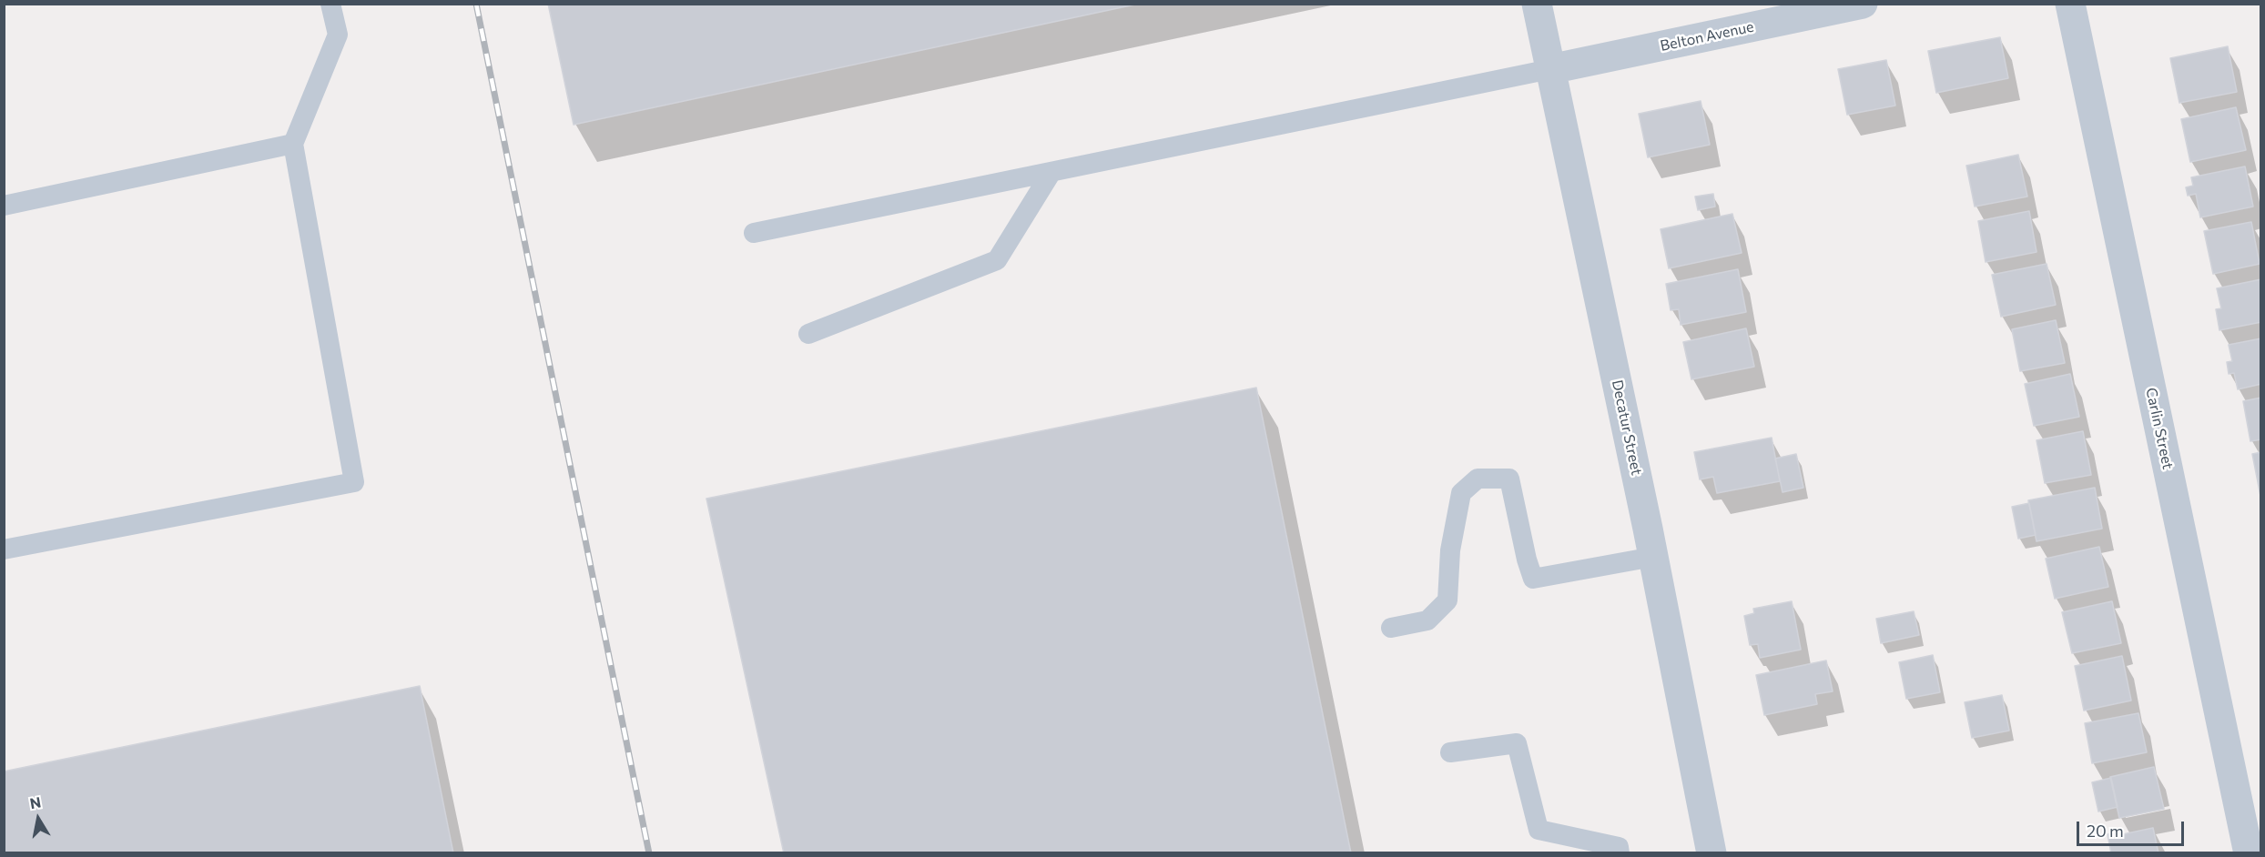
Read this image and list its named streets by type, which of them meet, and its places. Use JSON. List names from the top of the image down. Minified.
{"streets":{"street":["Belton Avenue","Decatur Street","Carlin Street"]},"crossings":[["Belton Avenue","Decatur Street"]],"scale_bar":"20 m","north":"top"}
